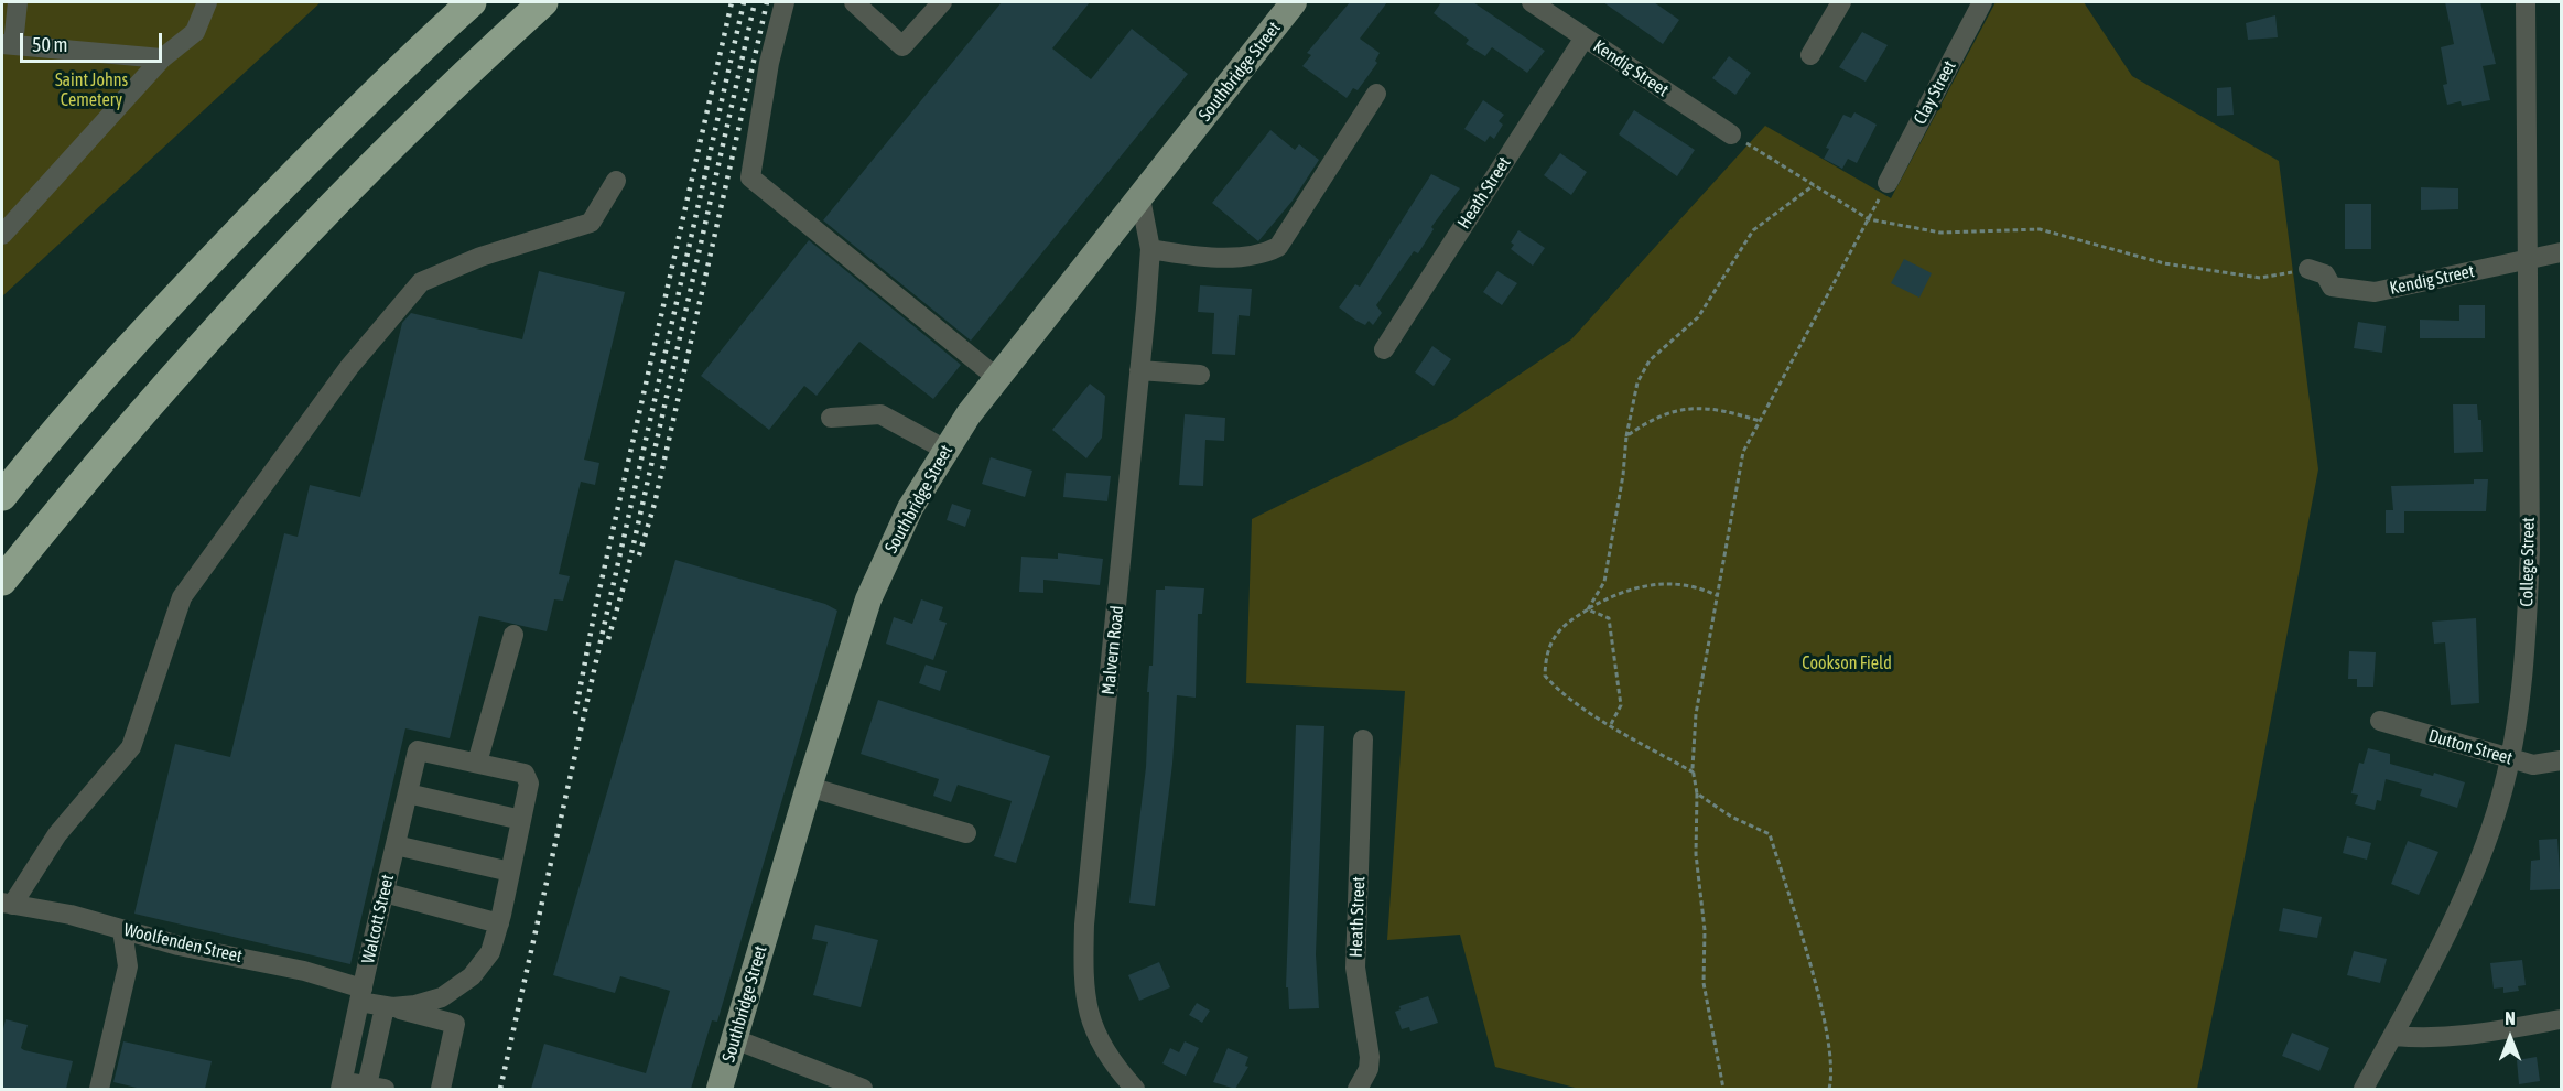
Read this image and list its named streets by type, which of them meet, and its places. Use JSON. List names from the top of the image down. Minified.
{"streets":{"main road":["Southbridge Street"],"street":["Kendig Street","Clay Street","Heath Street","College Street","Malvern Road","Dutton Street","Walcott Street","Woolfenden Street"]},"crossings":[["Kendig Street","Heath Street"],["Kendig Street","College Street"],["Southbridge Street","Malvern Road"],["College Street","Dutton Street"],["Walcott Street","Woolfenden Street"]],"parks":["Saint Johns Cemetery","Cookson Field"],"scale_bar":"50 m","north":"top"}
